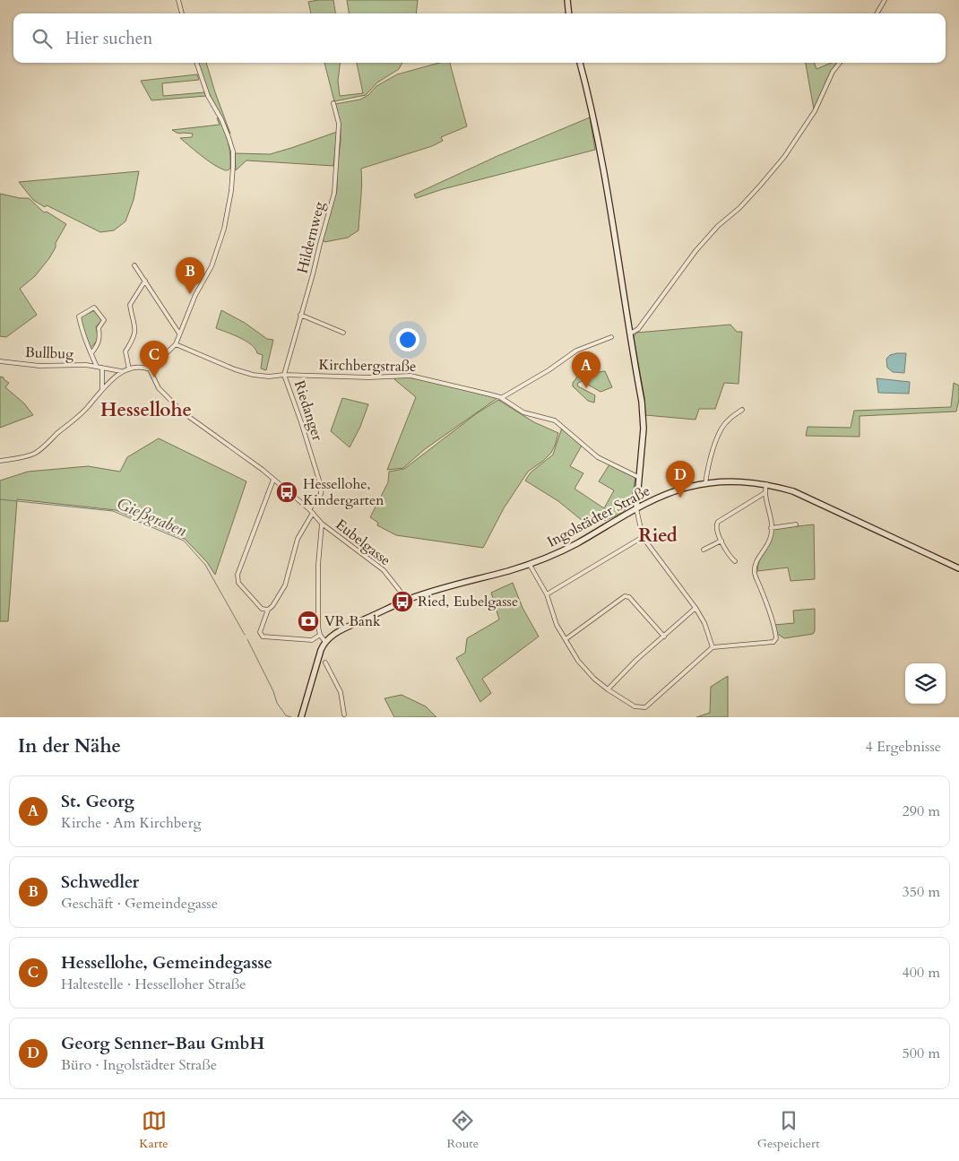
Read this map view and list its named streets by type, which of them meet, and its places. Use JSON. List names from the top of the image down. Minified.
{"streets":{"main road":["Ingolstädter Straße"],"street":["Hildernweg","Bullbug","Kirchbergstraße","Riedanger","Eubelgasse"]},"crossings":[["Hildernweg","Kirchbergstraße"],["Hildernweg","Riedanger"],["Kirchbergstraße","Riedanger"],["Riedanger","Eubelgasse"],["Ingolstädter Straße","Eubelgasse"]],"districts":["Hessellohe","Ried"],"water":["Gießgraben"],"places":{"bus stop":["Hessellohe, Kindergarten","Ried, Eubelgasse"],"bank":["VR Bank"]},"page":{"search":"Hier suchen","pins":["B","C","A","D"],"heading":["In der Nähe","4 Ergebnisse"],"list":[{"mark":"A","name":"St. Georg","note":"Kirche · Am Kirchberg","value":"290 m"},{"mark":"B","name":"Schwedler","note":"Geschäft · Gemeindegasse","value":"350 m"},{"mark":"C","name":"Hessellohe, Gemeindegasse","note":"Haltestelle · Hesselloher Straße","value":"400 m"},{"mark":"D","name":"Georg Senner-Bau GmbH","note":"Büro · Ingolstädter Straße","value":"500 m"}],"nav":["Karte","Route","Gespeichert"]}}
